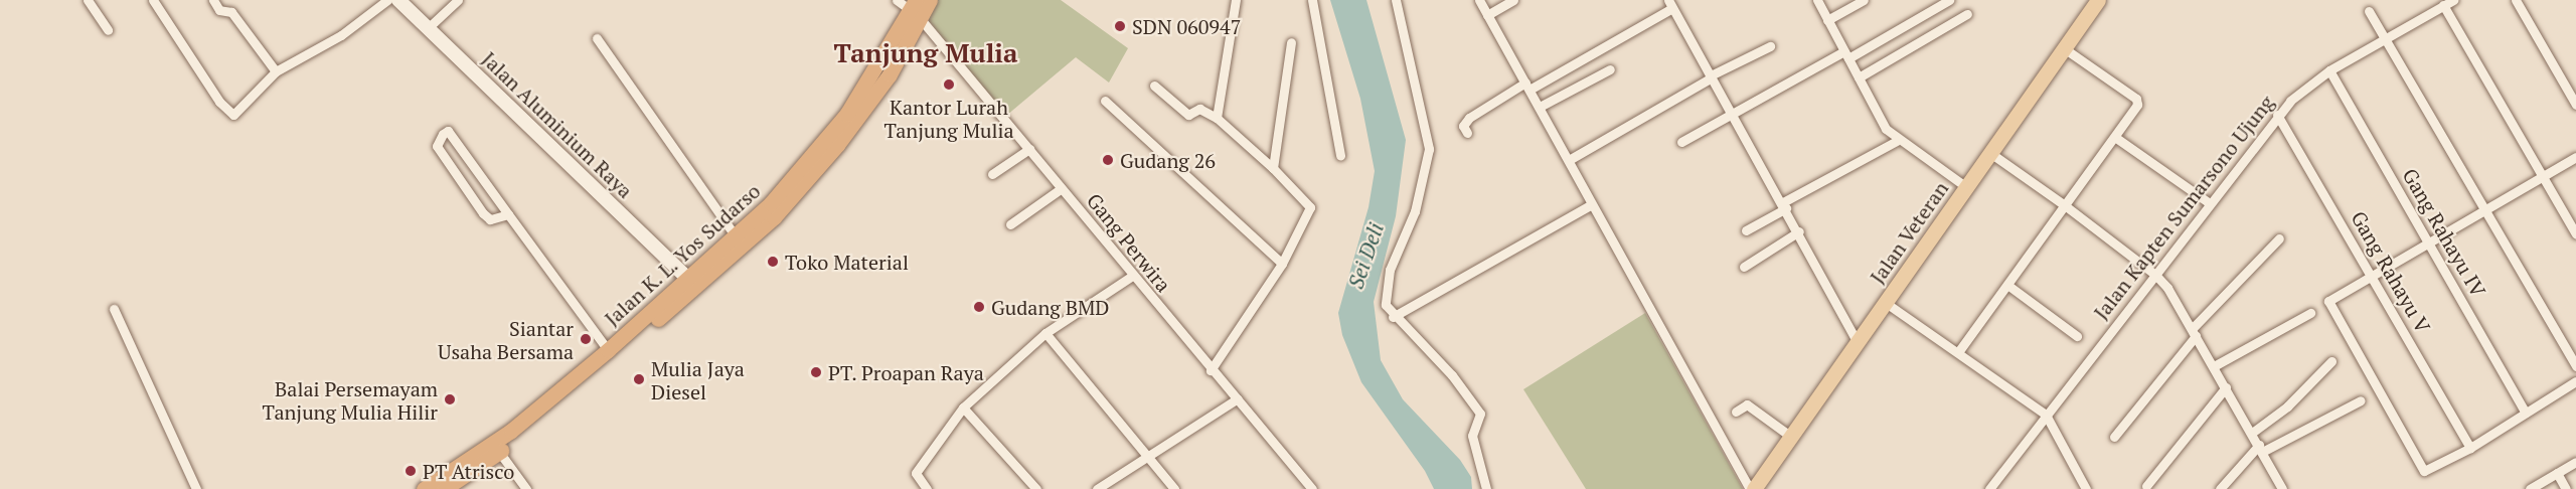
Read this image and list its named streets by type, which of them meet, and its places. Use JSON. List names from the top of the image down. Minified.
{"streets":{"highway":["Jalan K. L. Yos Sudarso"],"main road":["Jalan Aluminium Raya","Jalan Veteran"],"street":["Jalan Kapten Sumarsono Ujung","Gang Rahayu IV","Gang Perwira","Gang Rahayu V"]},"crossings":[["Jalan Aluminium Raya","Jalan K. L. Yos Sudarso"],["Jalan Kapten Sumarsono Ujung","Gang Rahayu IV"],["Jalan Kapten Sumarsono Ujung","Gang Rahayu V"],["Gang Perwira","Jalan K. L. Yos Sudarso"]],"districts":["Tanjung Mulia"],"water":["Sei Deli"],"places":["SDN 060947","Kantor Lurah Tanjung Mulia","Gudang 26","Toko Material","Gudang BMD","Siantar Usaha Bersama","PT. Proapan Raya","Mulia Jaya Diesel","Balai Persemayam Tanjung Mulia Hilir","PT Atrisco"]}
